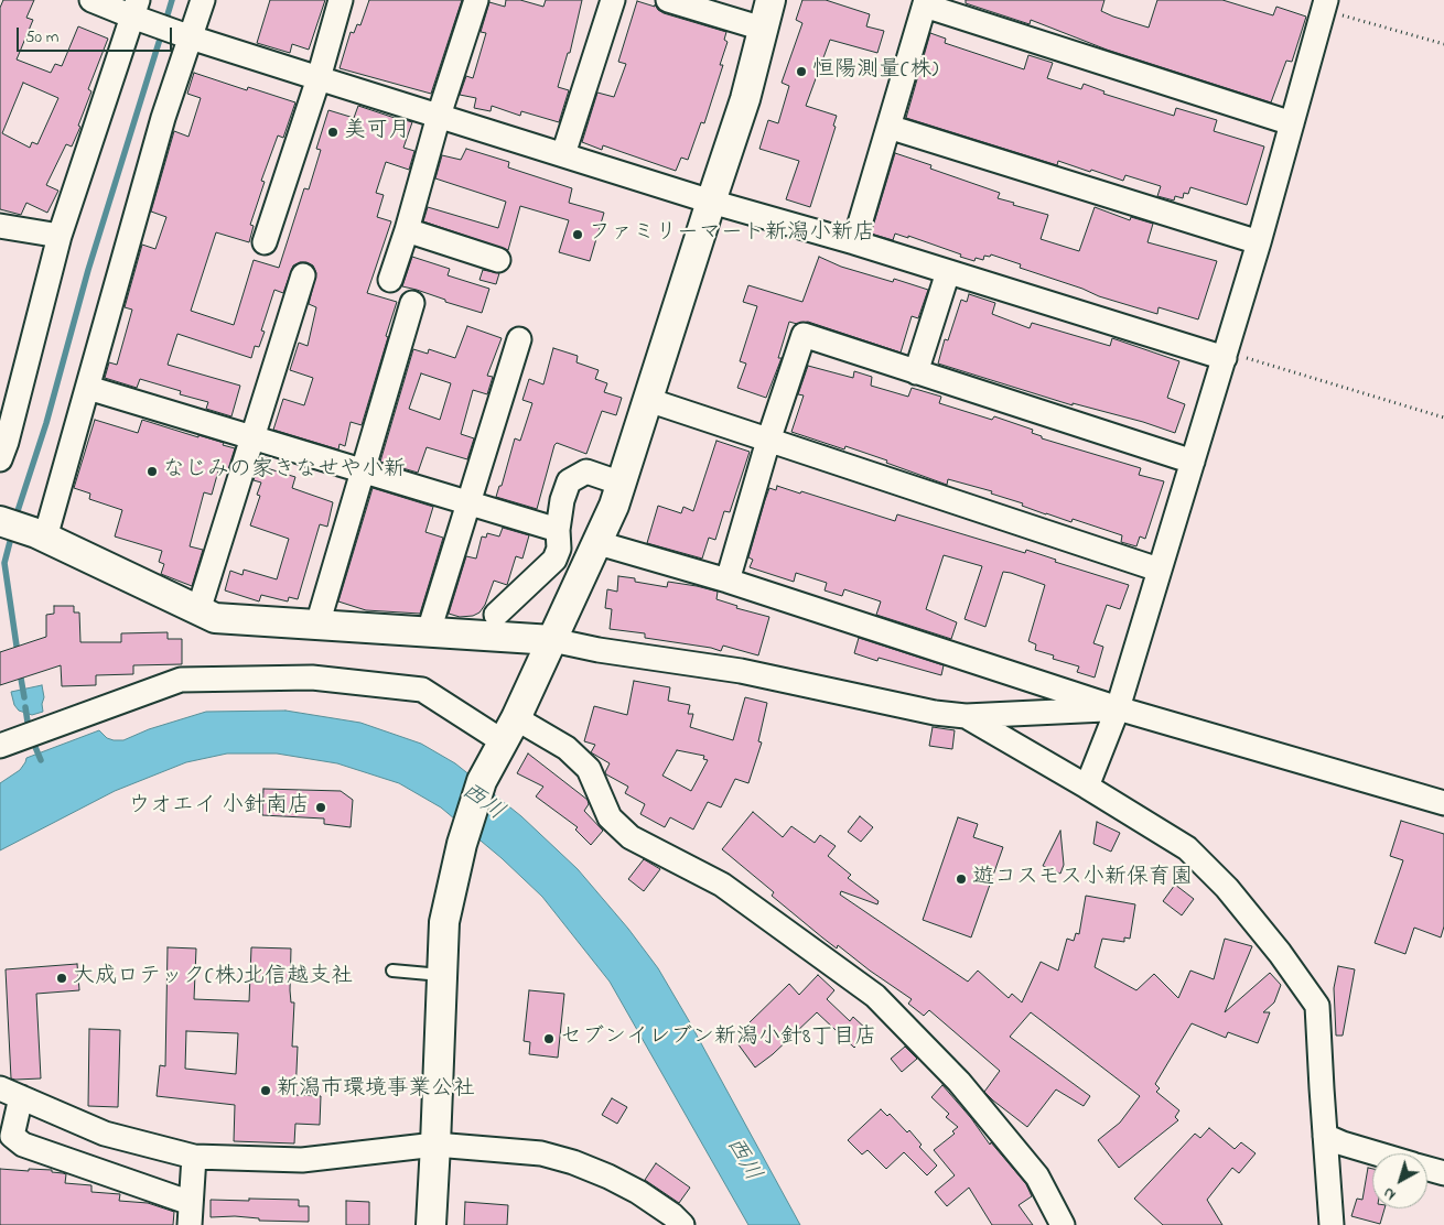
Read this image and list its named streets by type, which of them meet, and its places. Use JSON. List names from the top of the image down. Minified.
{"water":["西川"],"places":["恒陽測量(株)","美可月","ファミリーマート新潟小新店","なじみの家きなせや小新","ウオエイ 小針南店","遊コスモス小新保育園","大成ロテック(株)北信越支社","セブンイレブン新潟小針8丁目店","新潟市環境事業公社"],"scale_bar":"50 m","north":"bottom left"}
